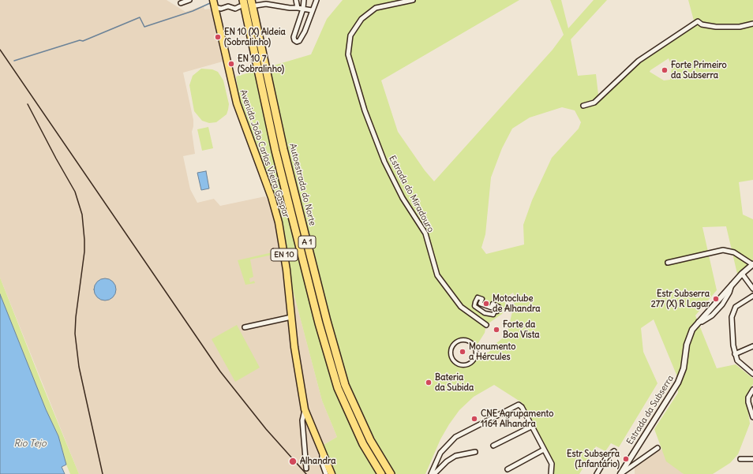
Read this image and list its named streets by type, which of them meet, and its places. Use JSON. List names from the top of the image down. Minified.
{"streets":{"highway":["Autoestrada do Norte","A 1"],"main road":["Avenida João Carlos Vieira Gaspar","EN 10"],"street":["Estrada do Miradouro","Estrada da Subserra"]},"crossings":[["Avenida João Carlos Vieira Gaspar","EN 10"]],"water":["Rio Tejo"],"places":["EN 10 (X) Aldeia (Sobralinho)","EN 10 7 (Sobralinho)","Forte Primeiro da Subserra","Estr Subserra 277 (X) R Lagar","Motoclube de Alhandra","Forte da Boa Vista","Monumento a Hércules","Bateria da Subida","CNE Agrupamento 1164 Alhandra","Estr Subserra (Infantário)","Alhandra"]}
